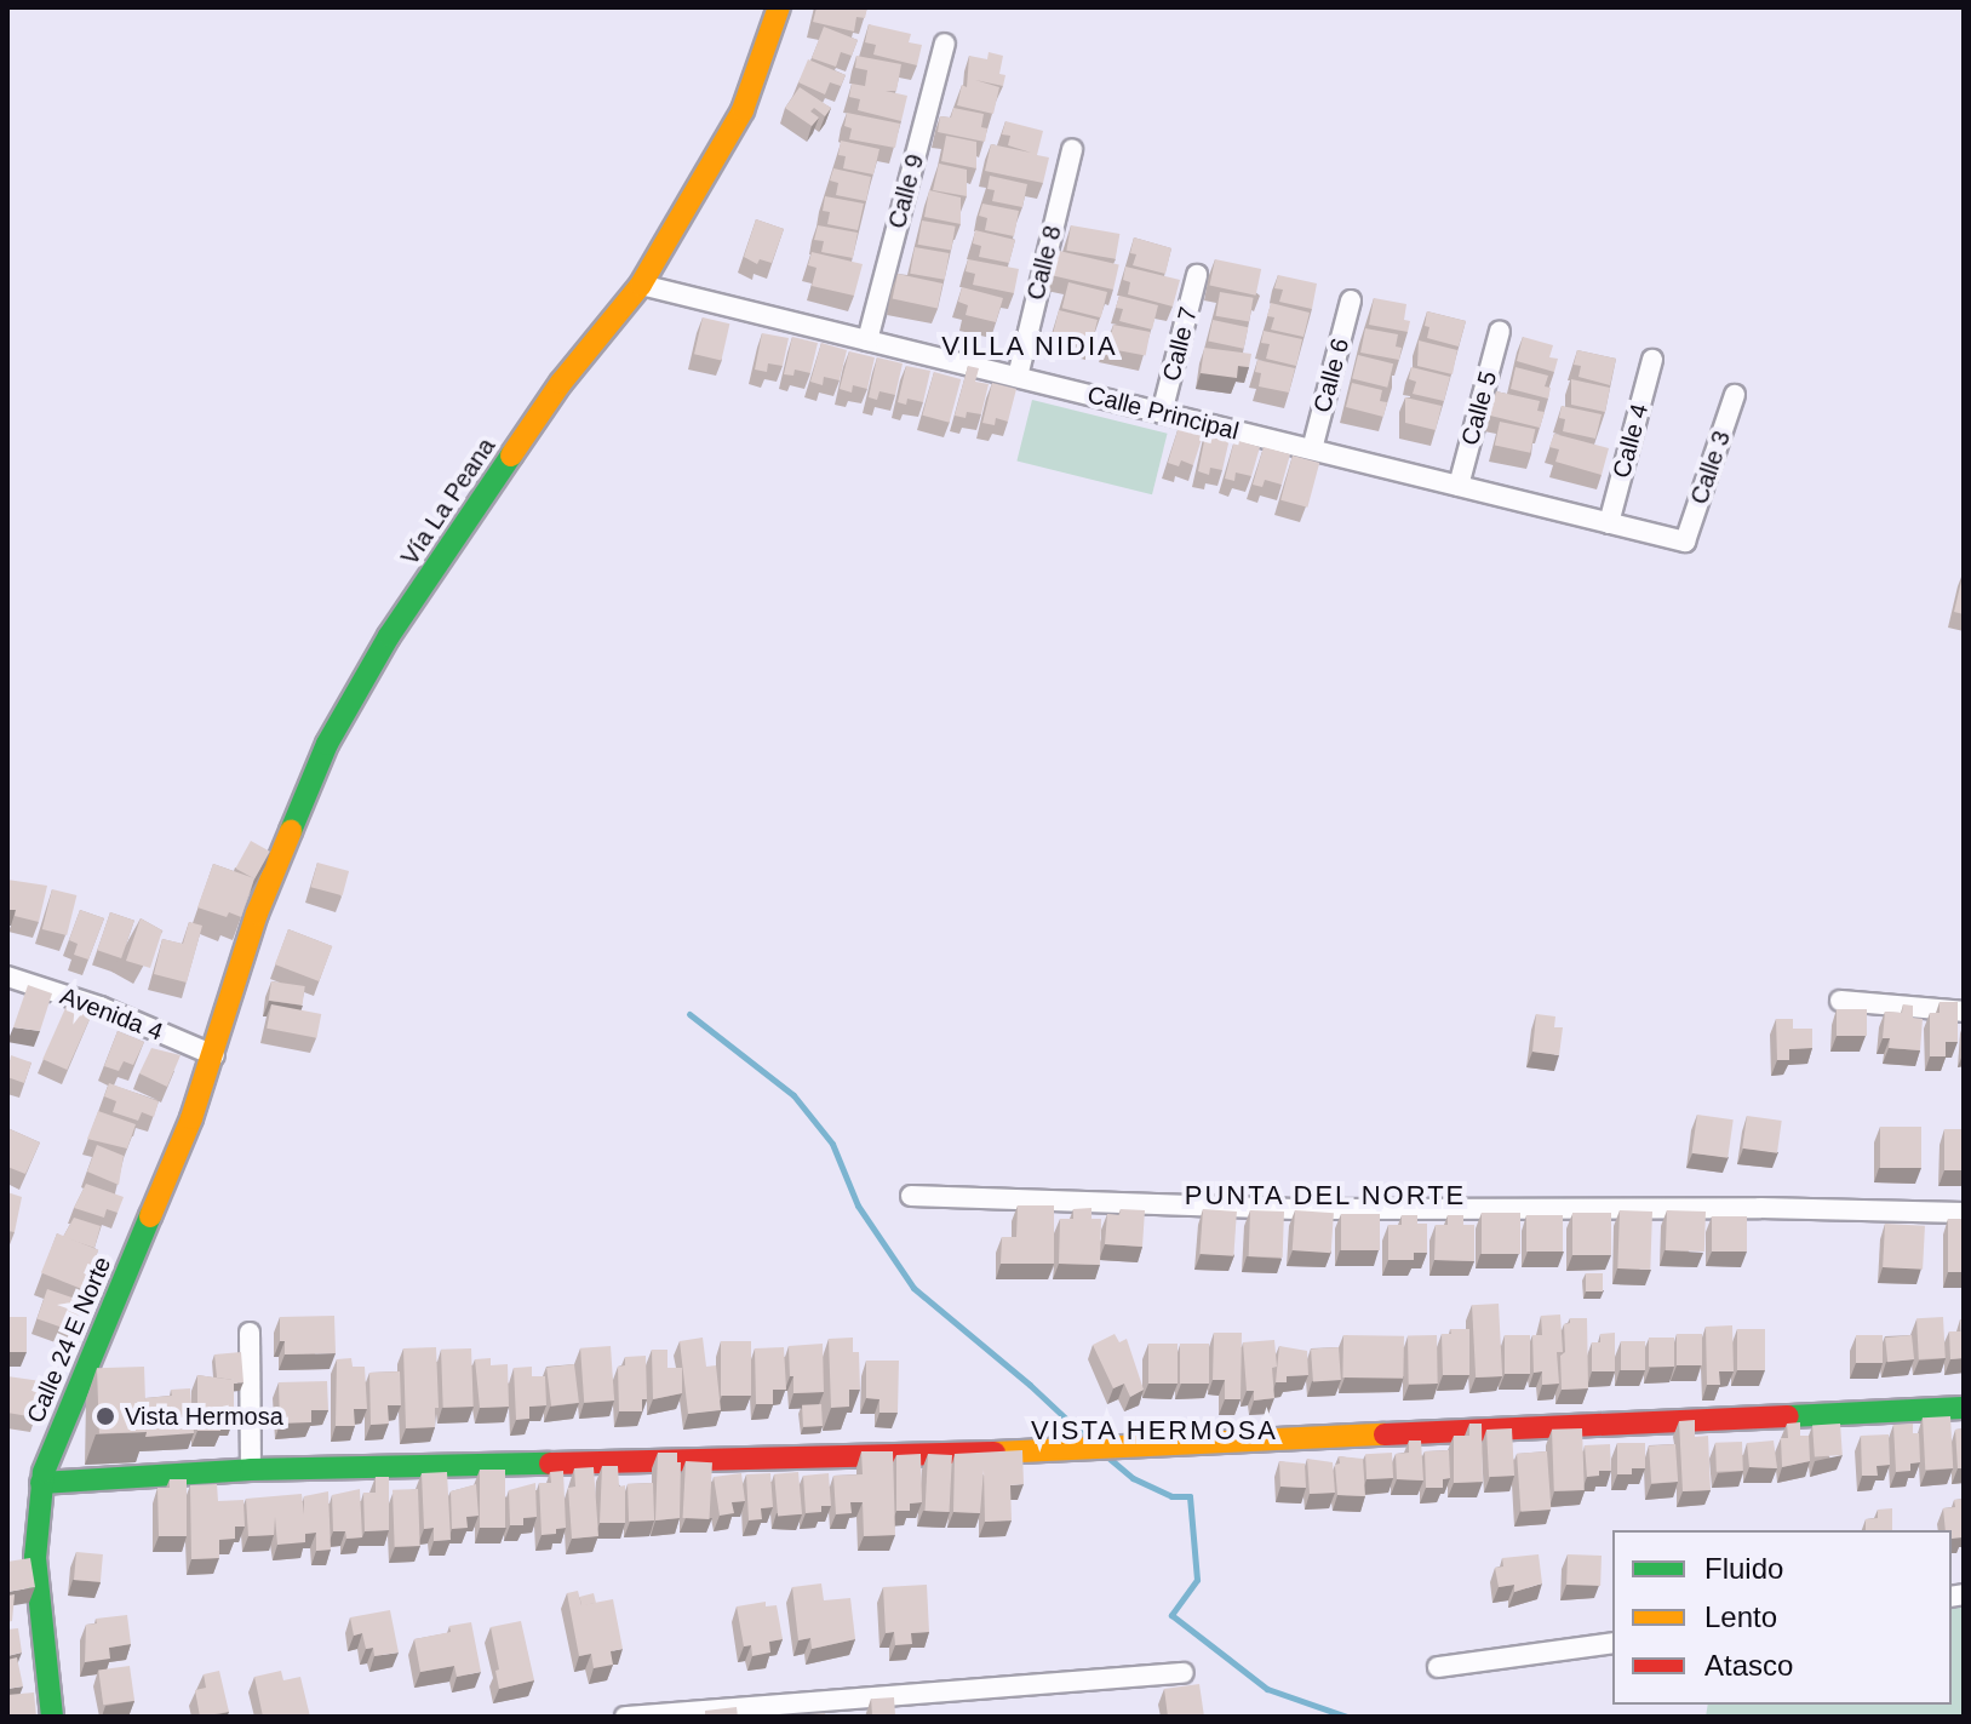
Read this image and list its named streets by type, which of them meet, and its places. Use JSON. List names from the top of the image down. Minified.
{"streets":{"street":["Calle 9","Calle 8","Calle 7","Calle 6","Calle 5","Calle Principal","Calle 4","Calle 3","Vía La Peana","Avenida 4","Calle 24 E Norte"]},"crossings":[["Calle 9","Calle Principal"],["Calle 8","Calle Principal"],["Calle 7","Calle Principal"],["Calle 6","Calle Principal"],["Calle 5","Calle Principal"],["Calle Principal","Calle 4"],["Calle Principal","Calle 3"],["Calle Principal","Vía La Peana"],["Vía La Peana","Avenida 4"],["Vía La Peana","Calle 24 E Norte"],["Avenida 4","Calle 24 E Norte"]],"districts":["VILLA NIDIA","PUNTA DEL NORTE","VISTA HERMOSA"],"places":["Vista Hermosa"],"legend":["Fluido","Lento","Atasco"]}
